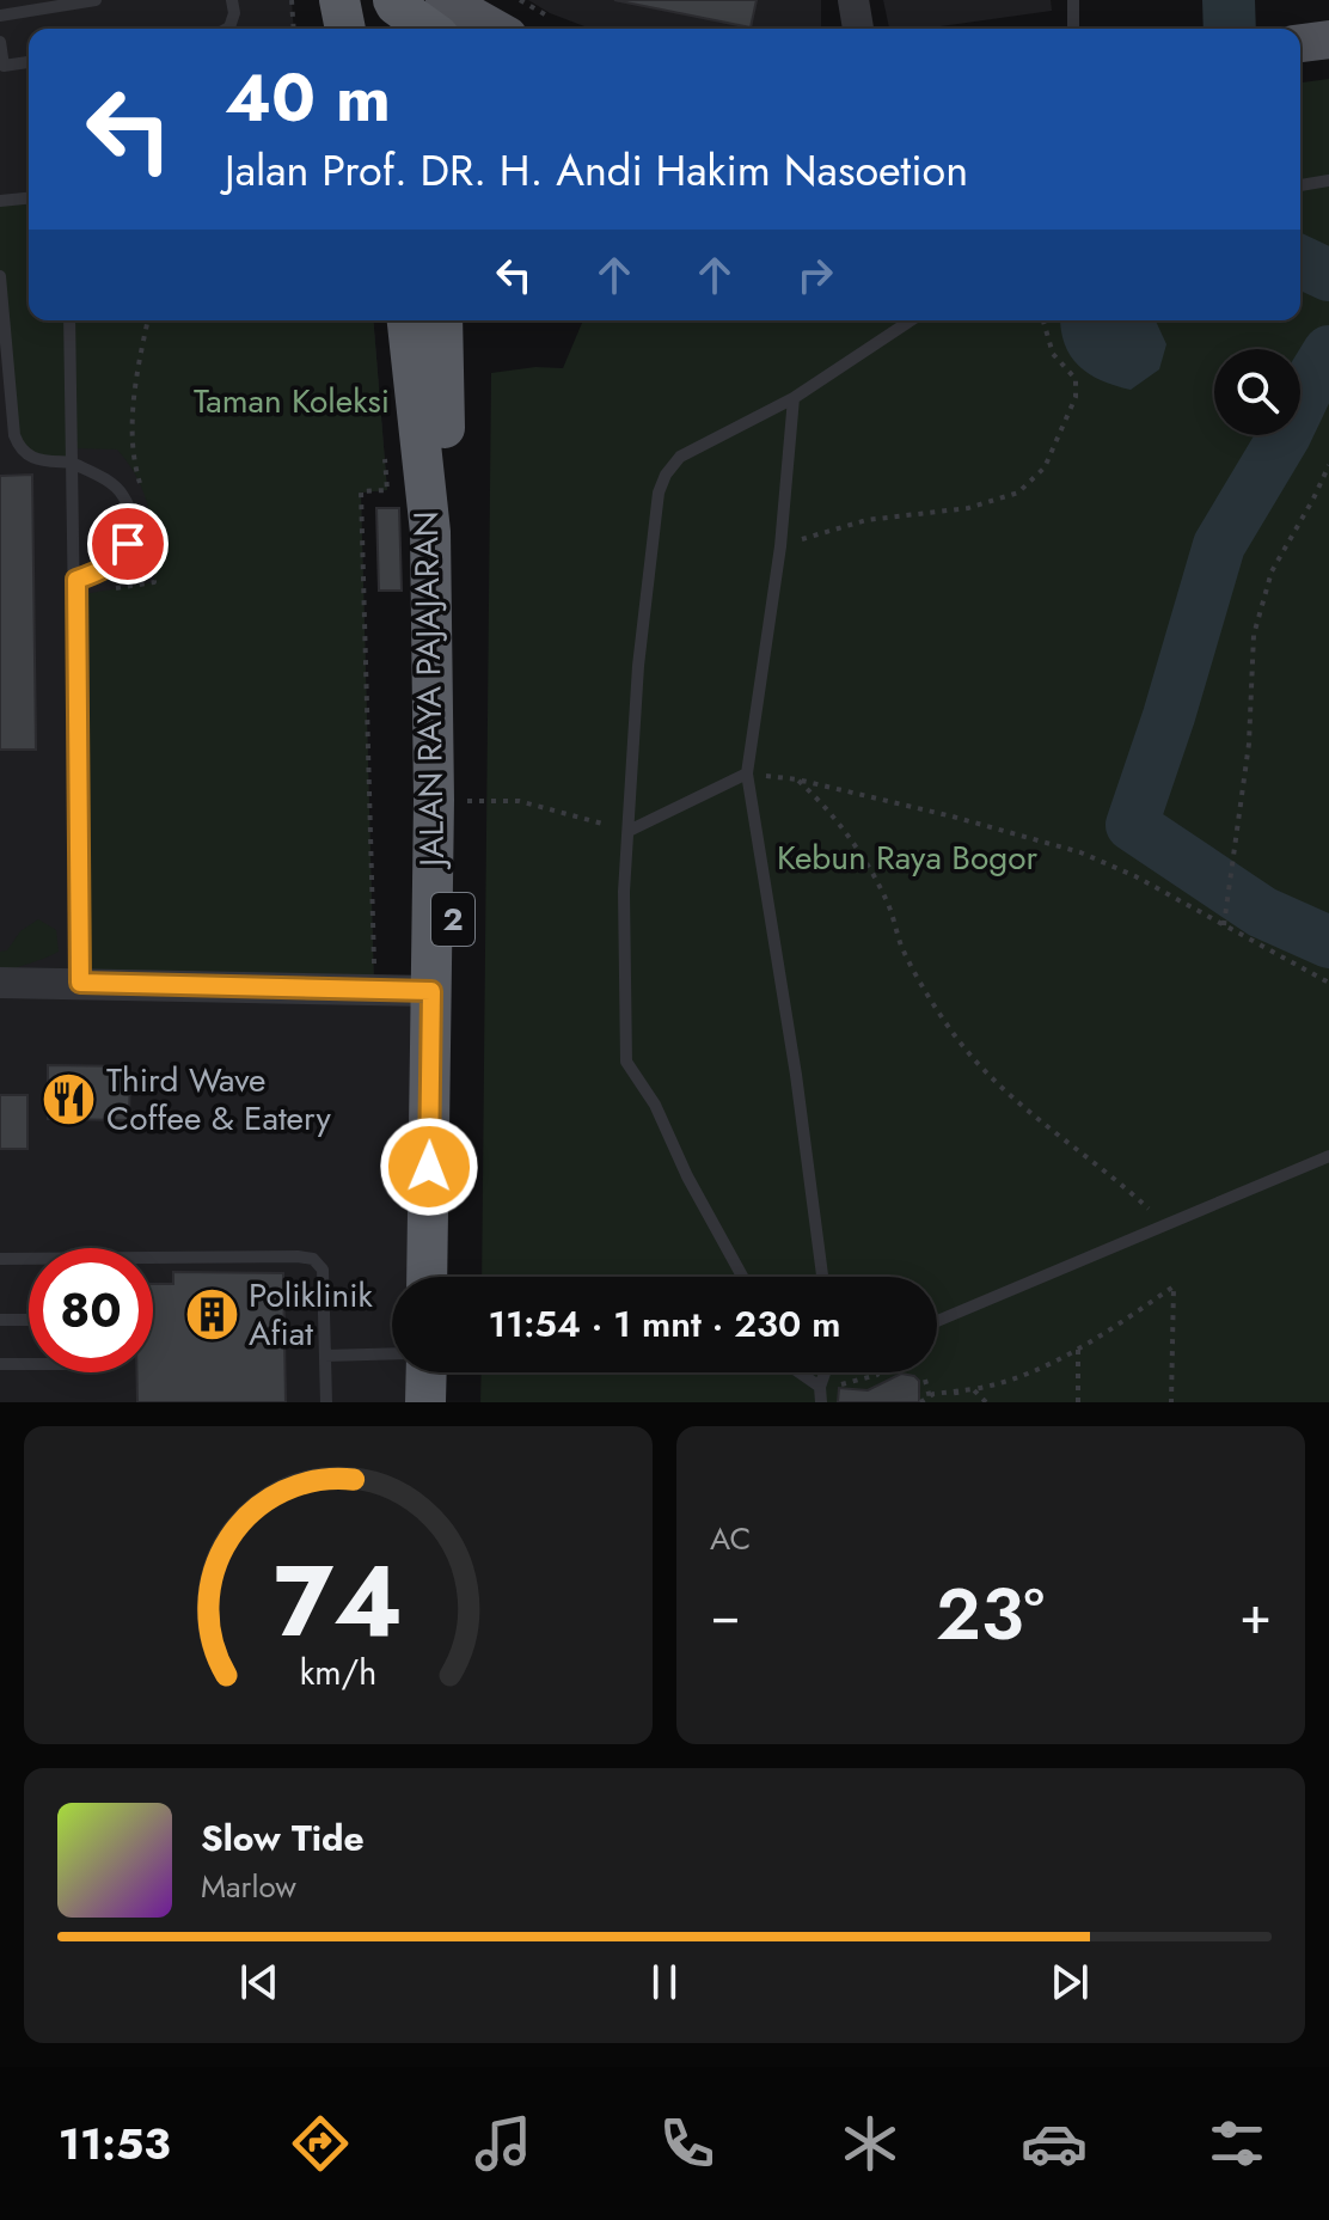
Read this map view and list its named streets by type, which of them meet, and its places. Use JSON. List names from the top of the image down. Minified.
{"streets":{"highway":["JALAN RAYA PAJAJARAN","2"]},"parks":["Taman Koleksi","Kebun Raya Bogor"],"places":{"restaurant":["Third Wave Coffee & Eatery"],"building":["Poliklinik Afiat"]},"page":{"turn":["40 m","Jalan Prof. DR. H. Andi Hakim Nasoetion"],"limit":"80","trip":"11:54 · 1 mnt · 230 m","tile":"AC","heat":["−","23°","+"],"song":["Slow Tide","Marlow"],"tabs":"11:53","gauge":["74","km/h"]}}
